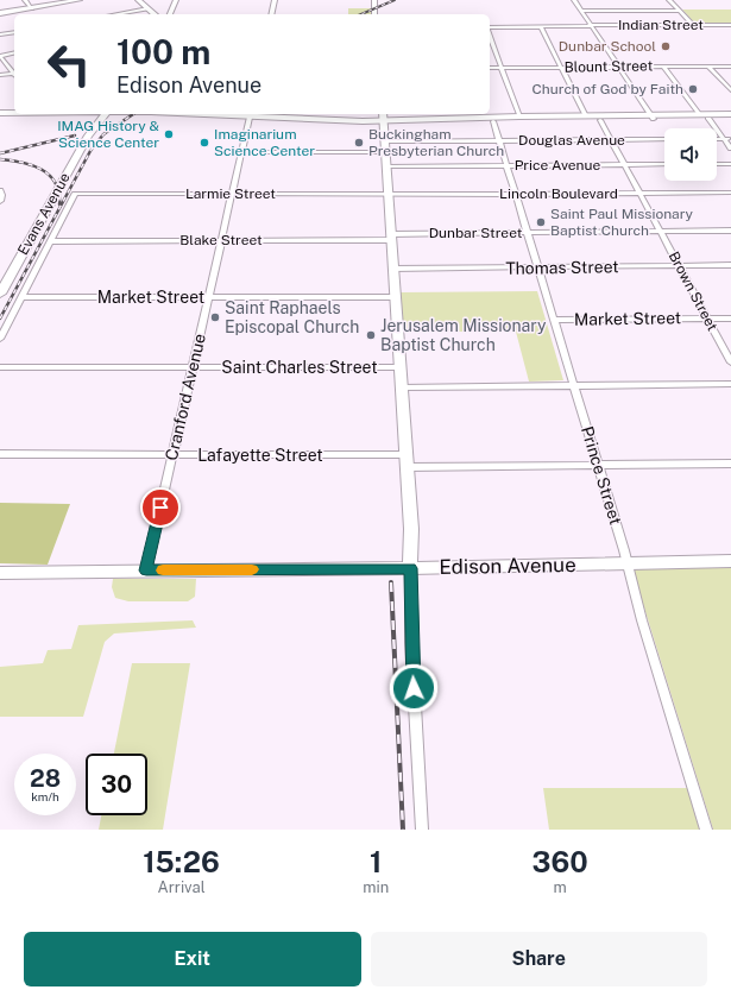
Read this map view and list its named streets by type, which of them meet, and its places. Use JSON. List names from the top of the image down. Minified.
{"streets":{"main road":["Evans Avenue"],"street":["Indian Street","Blount Street","Douglas Avenue","Price Avenue","Larmie Street","Lincoln Boulevard","Dunbar Street","Blake Street","Thomas Street","Brown Street","Market Street","Saint Charles Street","Cranford Avenue","Lafayette Street","Prince Street","Edison Avenue"]},"crossings":[["Douglas Avenue","Brown Street"],["Douglas Avenue","Cranford Avenue"],["Douglas Avenue","Prince Street"],["Price Avenue","Brown Street"],["Price Avenue","Prince Street"],["Larmie Street","Lincoln Boulevard"],["Larmie Street","Blake Street"],["Larmie Street","Cranford Avenue"],["Lincoln Boulevard","Brown Street"],["Lincoln Boulevard","Prince Street"],["Dunbar Street","Blake Street"],["Dunbar Street","Brown Street"],["Dunbar Street","Prince Street"],["Blake Street","Cranford Avenue"],["Thomas Street","Brown Street"],["Thomas Street","Prince Street"],["Brown Street","Market Street"],["Market Street","Cranford Avenue"],["Market Street","Prince Street"],["Saint Charles Street","Cranford Avenue"],["Cranford Avenue","Lafayette Street"],["Cranford Avenue","Edison Avenue"],["Lafayette Street","Prince Street"],["Prince Street","Edison Avenue"]],"places":["Dunbar School","Church of God by Faith","IMAG History & Science Center","Imaginarium Science Center","Buckingham Presbyterian Church","Saint Paul Missionary Baptist Church","Saint Raphaels Episcopal Church","Jerusalem Missionary Baptist Church"],"page":{"turn":["100 m","Edison Avenue"],"speed":"28 km/h","limit":"30","eta":["15:26","Arrival","1","min","360","m"],"buttons":["Exit","Share"]}}
